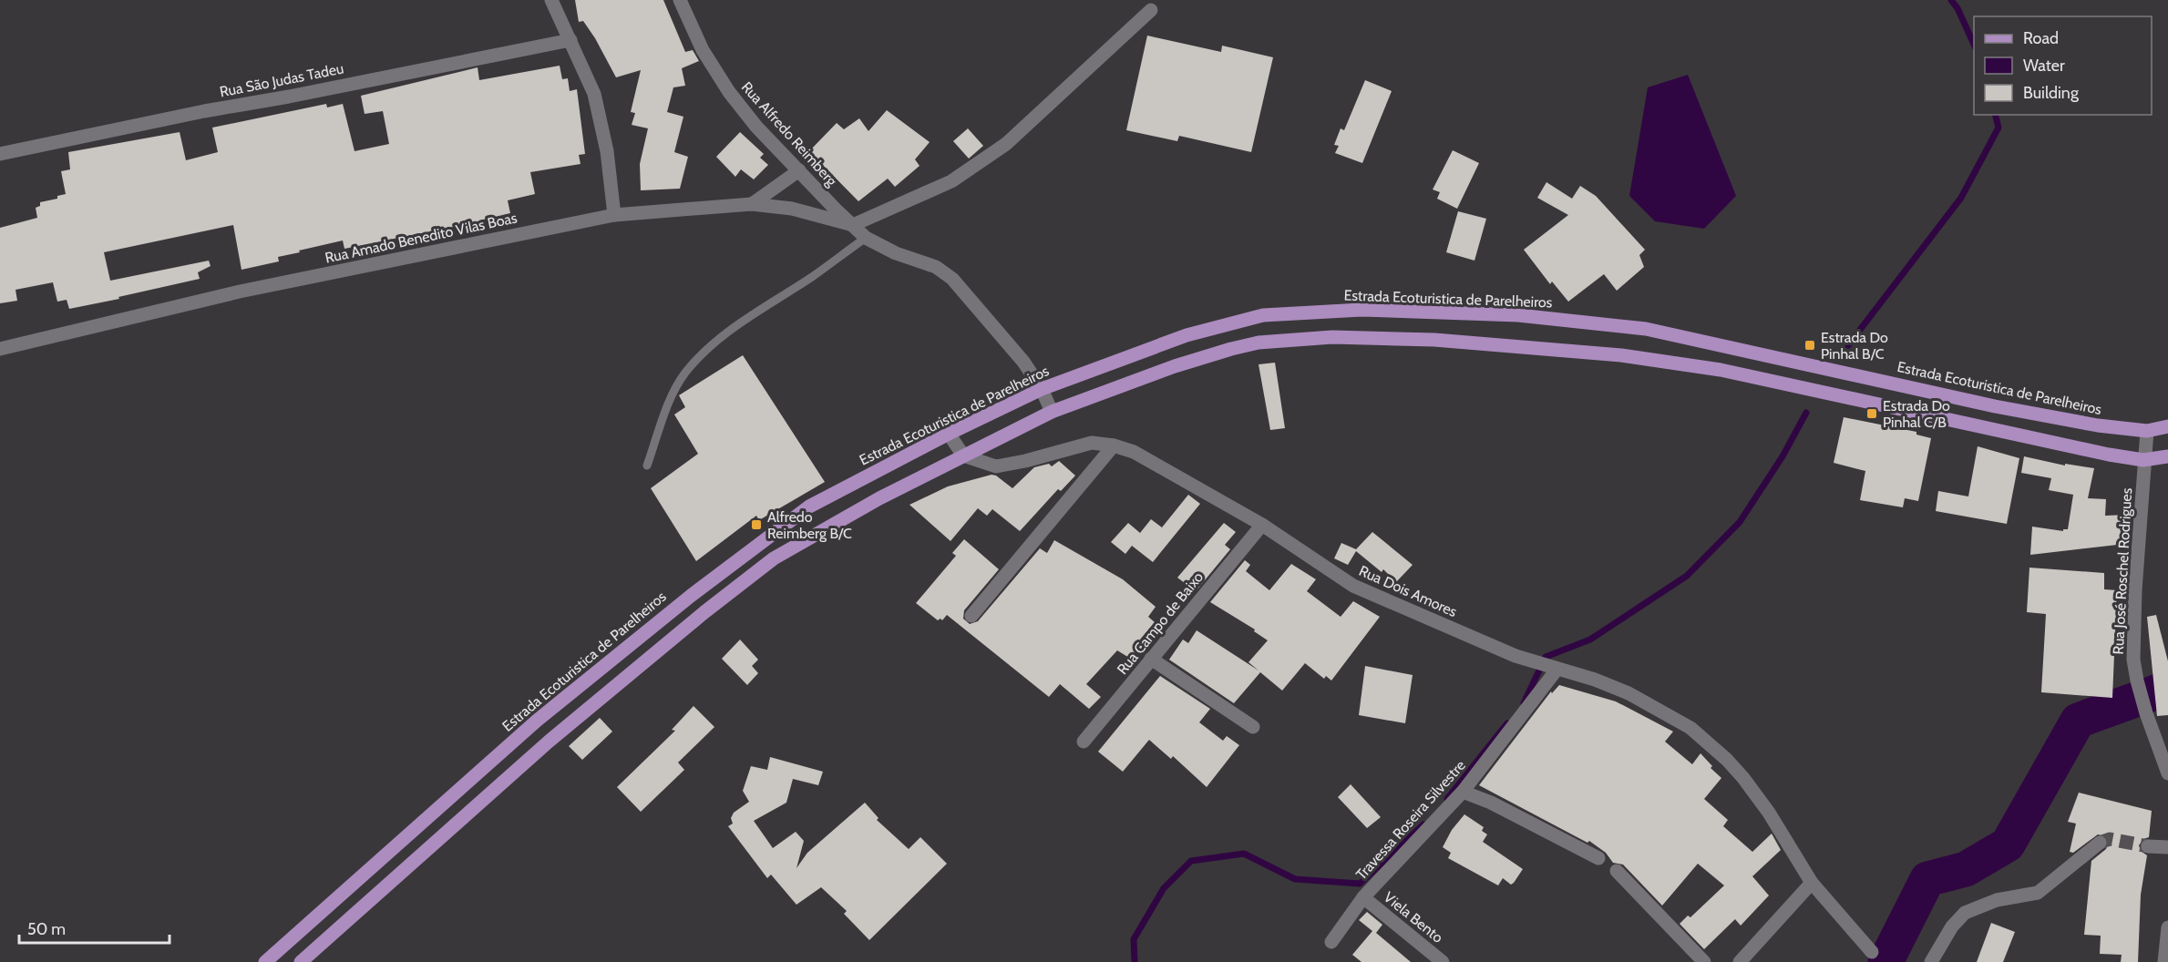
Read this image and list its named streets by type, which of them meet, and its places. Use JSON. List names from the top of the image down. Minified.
{"streets":{"main road":["Estrada Ecoturistica de Parelheiros"],"street":["Rua São Judas Tadeu","Rua Alfredo Reimberg","Rua Amado Benedito Vilas Boas","Rua José Roschel Rodrigues","Rua Dois Amores","Rua Campo de Baixo","Travessa Roseira Silvestre","Viela Bento"]},"crossings":[["Rua Alfredo Reimberg","Rua Amado Benedito Vilas Boas"],["Rua Alfredo Reimberg","Estrada Ecoturistica de Parelheiros"],["Estrada Ecoturistica de Parelheiros","Rua José Roschel Rodrigues"],["Rua Dois Amores","Rua Campo de Baixo"],["Rua Dois Amores","Travessa Roseira Silvestre"],["Travessa Roseira Silvestre","Viela Bento"]],"places":{"transit":["Estrada Do Pinhal B/C","Estrada Do Pinhal C/B","Alfredo Reimberg B/C"]},"legend":["Road","Water","Building"],"scale_bar":"50 m"}
